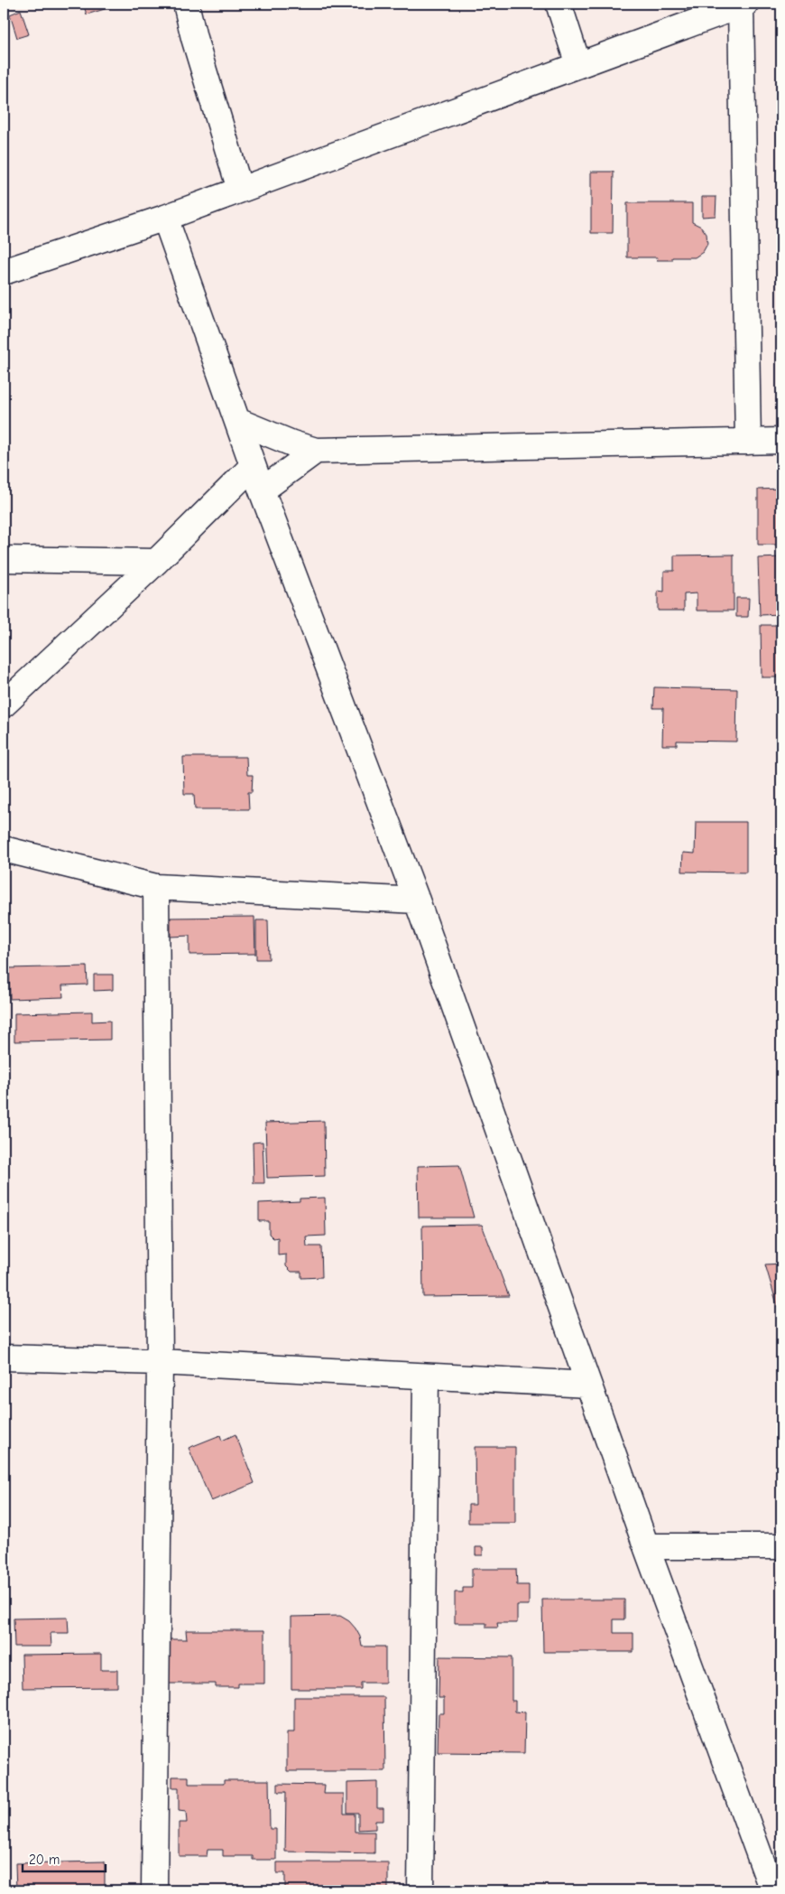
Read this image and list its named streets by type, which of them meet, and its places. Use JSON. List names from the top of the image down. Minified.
{"scale_bar":"20 m"}
